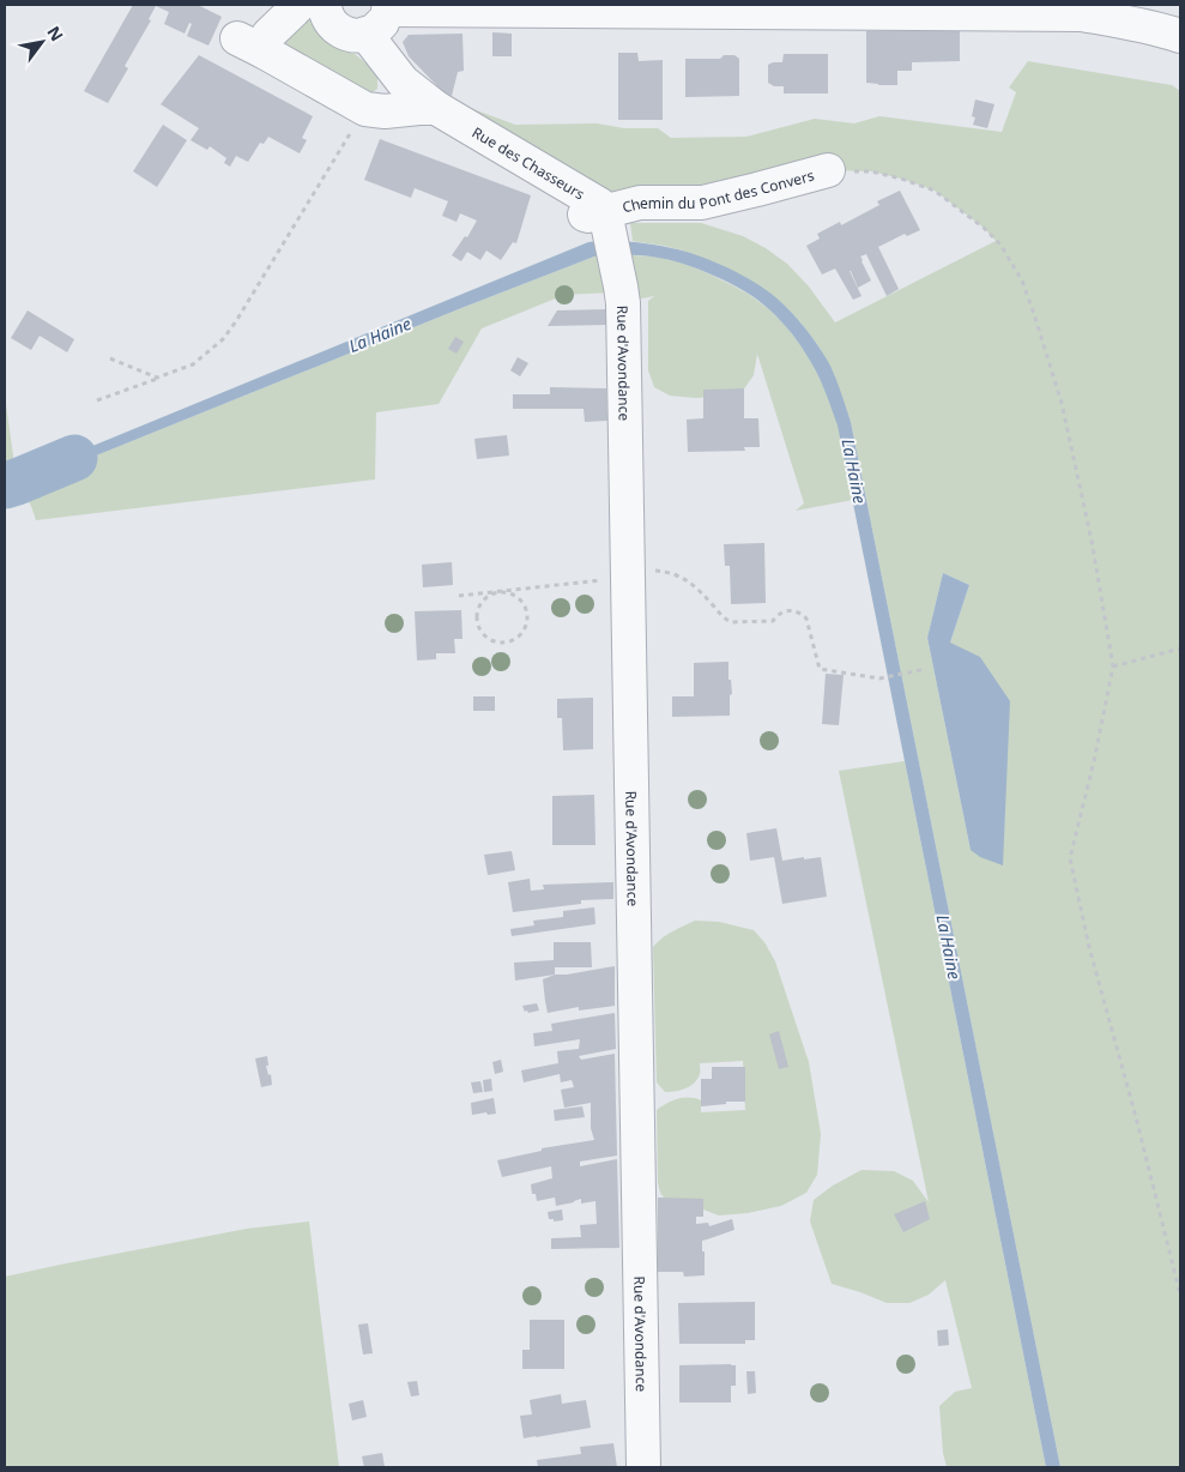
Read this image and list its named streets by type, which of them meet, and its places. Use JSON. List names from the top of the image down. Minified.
{"streets":{"street":["Rue des Chasseurs","Chemin du Pont des Convers","Rue d'Avondance"]},"crossings":[["Rue des Chasseurs","Chemin du Pont des Convers"],["Rue des Chasseurs","Rue d'Avondance"],["Chemin du Pont des Convers","Rue d'Avondance"]],"water":["La Haine"],"north":"top right"}
